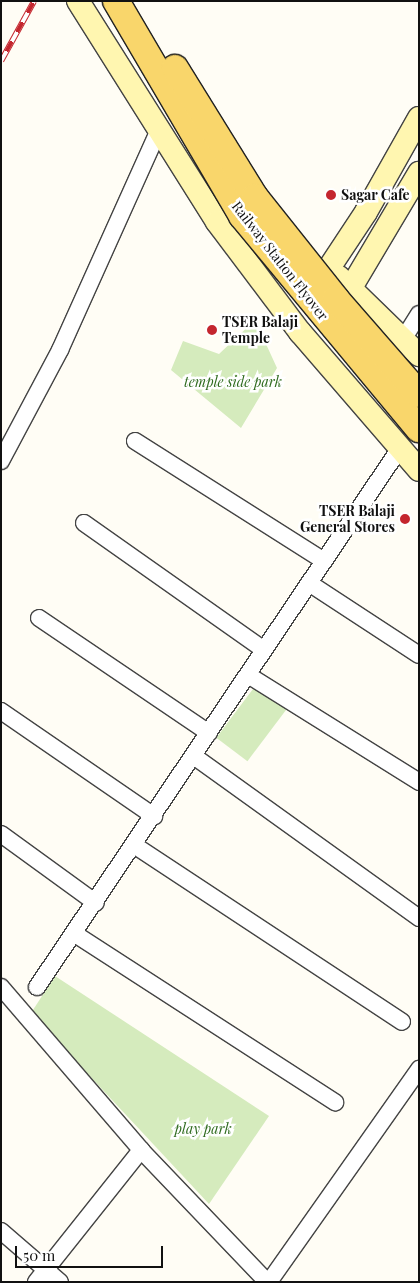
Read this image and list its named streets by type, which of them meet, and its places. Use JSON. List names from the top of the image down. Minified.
{"streets":{"main road":["Railway Station Flyover"]},"parks":["temple side park","play park"],"places":["Sagar Cafe","TSER Balaji Temple","TSER Balaji General Stores"],"scale_bar":"50 m"}
